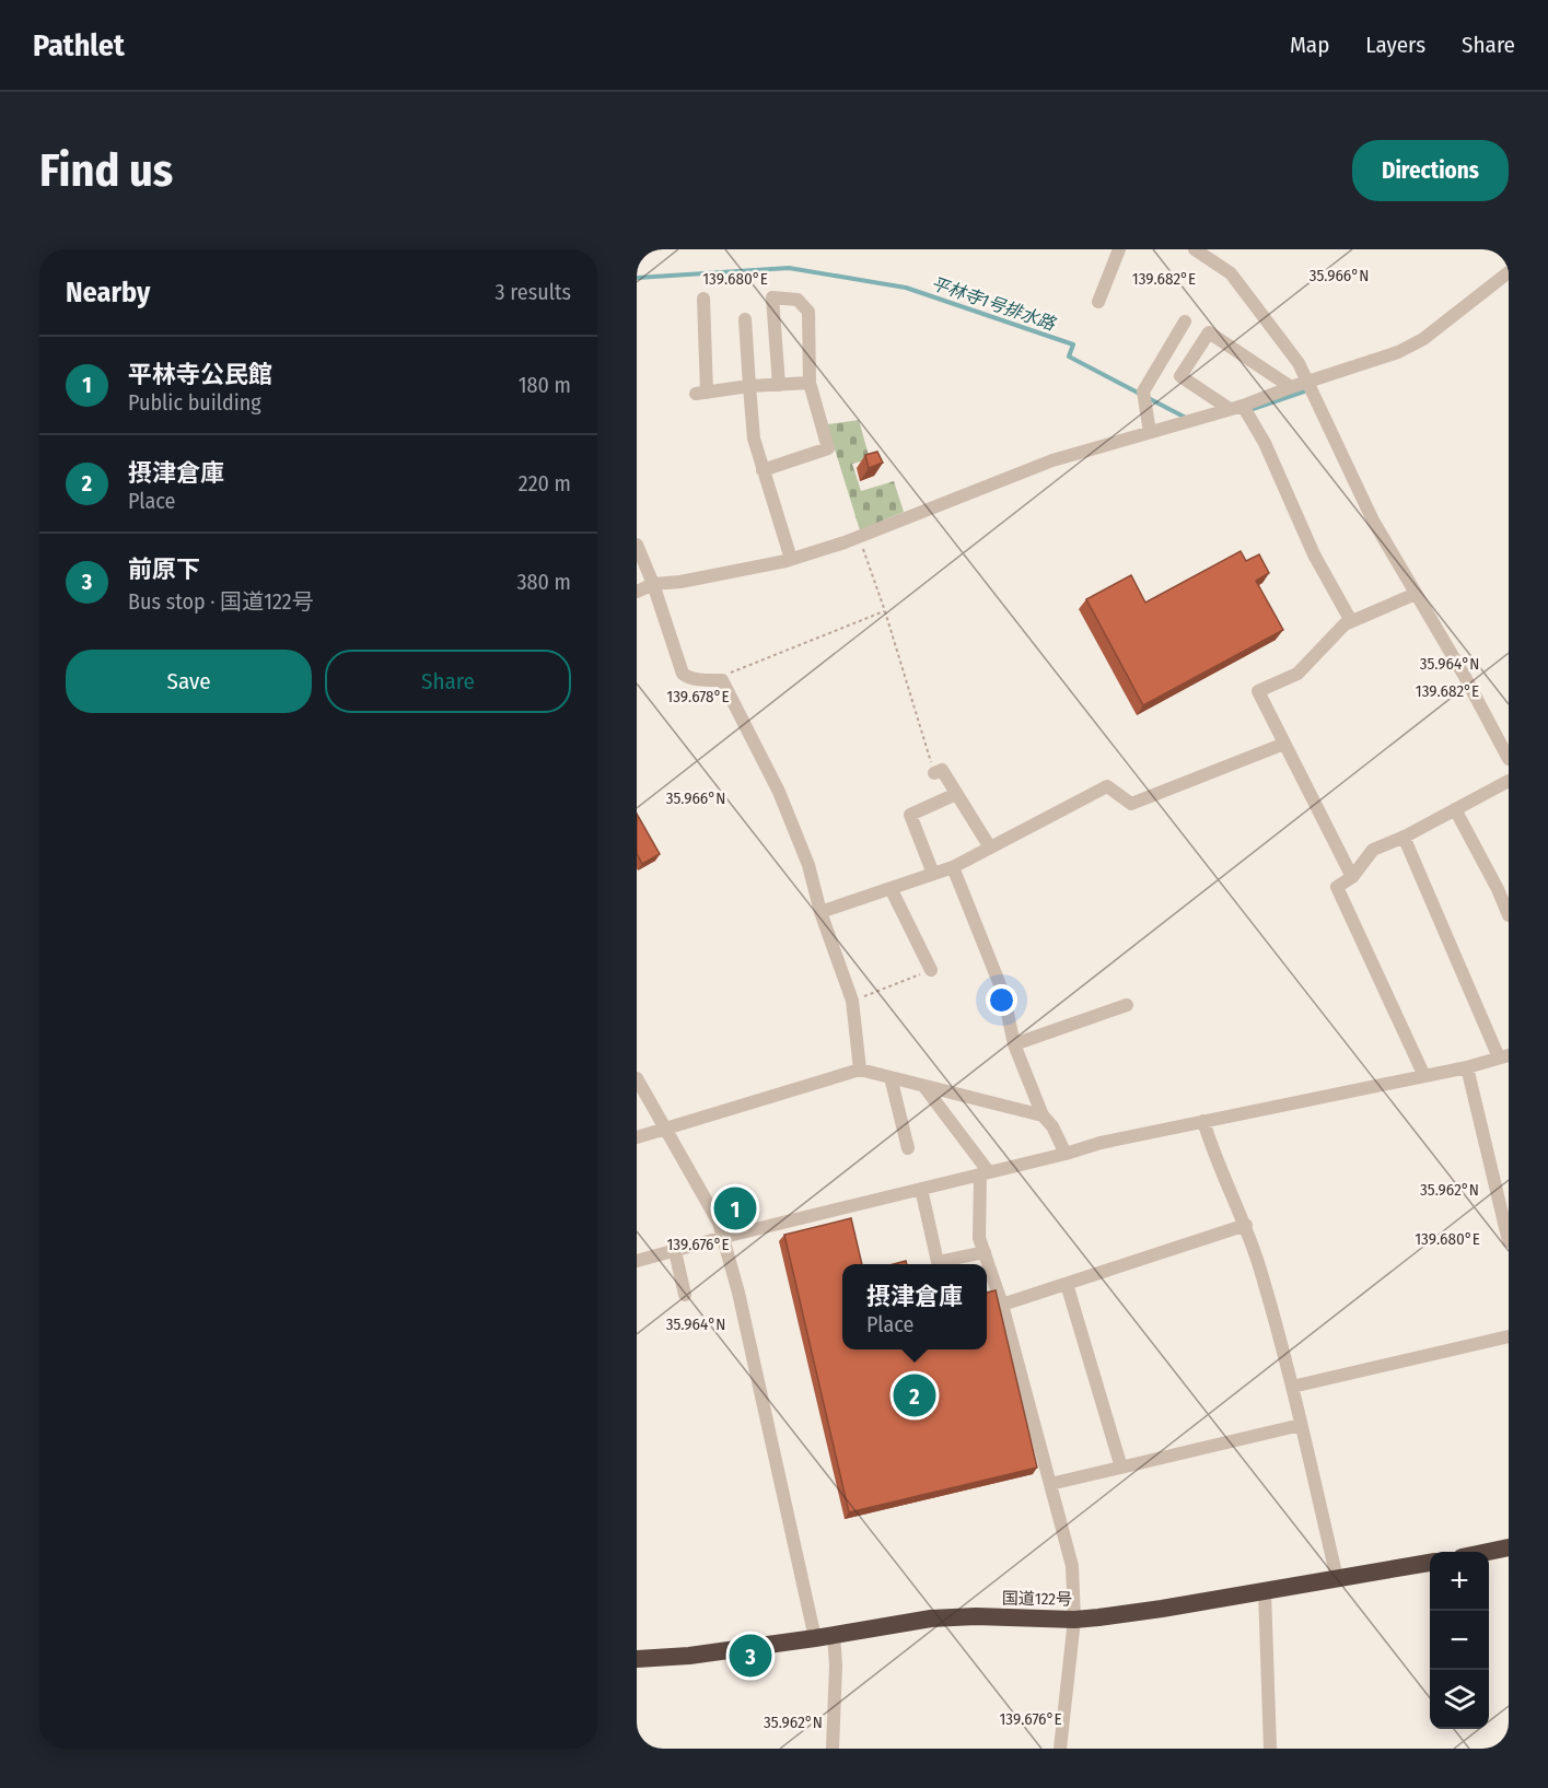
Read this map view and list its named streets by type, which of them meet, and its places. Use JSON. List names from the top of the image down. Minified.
{"streets":{"highway":["国道122号"]},"water":["平林寺1号排水路"],"page":{"header":"Pathlet","nav":["Map","Layers","Share"],"buttons":["Directions",["Save","Share"]],"title":"Find us","heading":["Nearby","3 results"],"list":[{"mark":"1","name":"平林寺公民館","note":"Public building","value":"180 m"},{"mark":"2","name":"摂津倉庫","note":"Place","value":"220 m"},{"mark":"3","name":"前原下","note":"Bus stop · 国道122号","value":"380 m"}],"pins":["1","2","3"],"popup":["摂津倉庫","Place"],"map_buttons":["+","−"]},"coordinates":["35.966°N","139.680°E","139.682°E","35.964°N","139.678°E","35.962°N","139.676°E"]}
